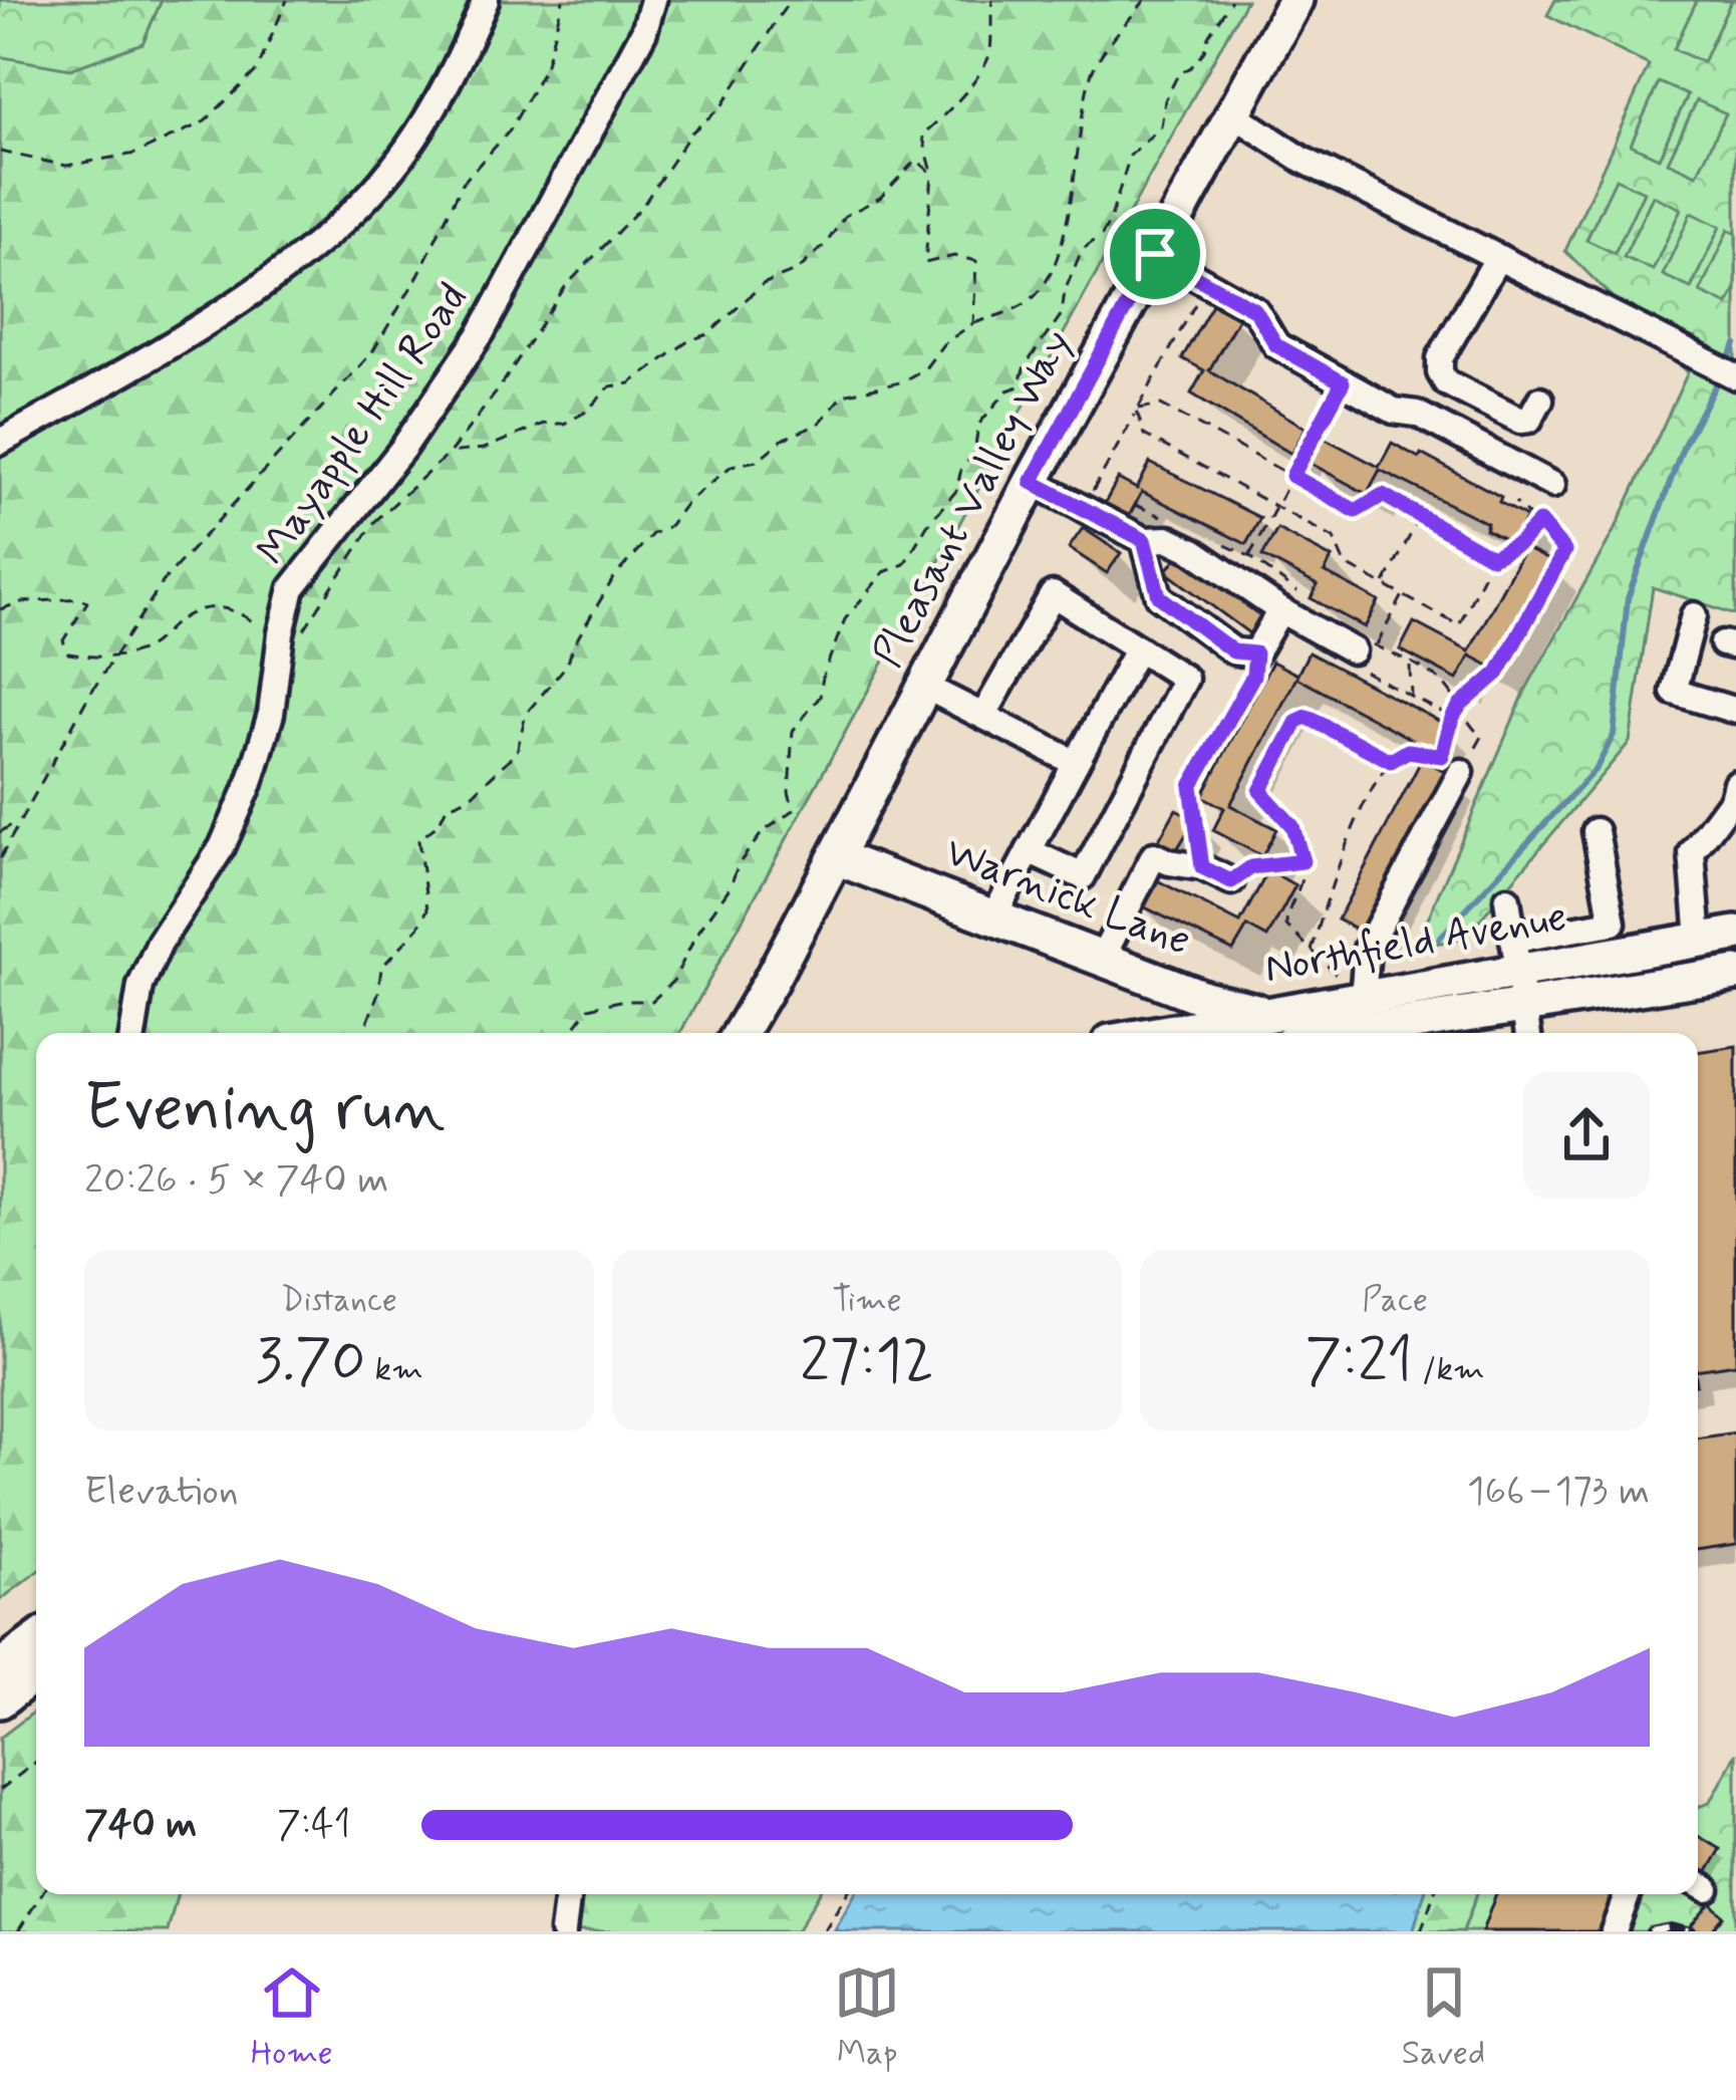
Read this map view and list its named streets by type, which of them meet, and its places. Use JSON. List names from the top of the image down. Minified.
{"streets":{"main road":["Pleasant Valley Way","Warnick Lane","Northfield Avenue"],"street":["Mayapple Hill Road"]},"crossings":[["Pleasant Valley Way","Warnick Lane"],["Warnick Lane","Northfield Avenue"]],"page":{"heading":["Evening run","20:26 · 5 × 740 m"],"stats":[["Distance","3.70 km"],["Time","27:12"],["Pace","7:21 /km"]],"chart":["Elevation","166–173 m"],"list":[{"name":"740 m","note":"7:41"}],"tabs":["Home","Map","Saved"]}}
